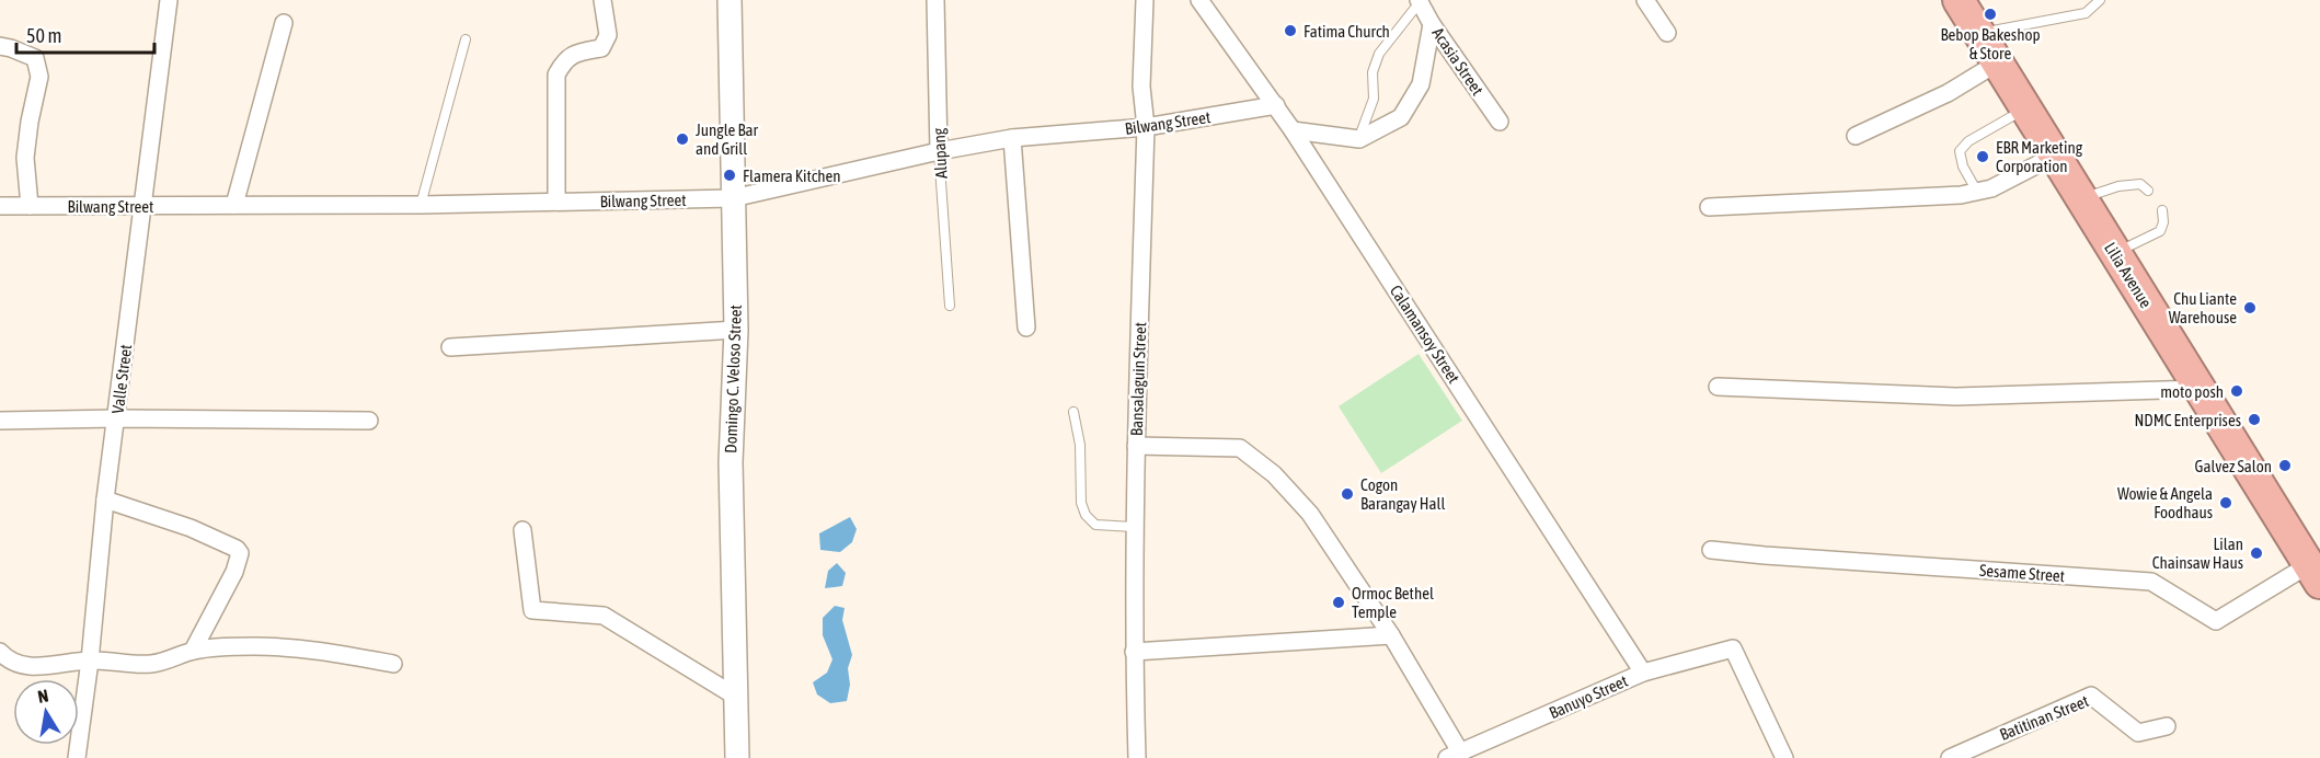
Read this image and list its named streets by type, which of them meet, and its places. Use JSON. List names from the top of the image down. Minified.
{"streets":{"highway":["Lilia Avenue"],"main road":["Domingo C. Veloso Street"],"street":["Acasia Street","Bilwang Street","Alupang","Calamansoy Street","Valle Street","Bansalaguin Street","Sesame Street","Banuyo Street","Batitinan Street"]},"crossings":[["Bilwang Street","Alupang"],["Bilwang Street","Calamansoy Street"],["Bilwang Street","Valle Street"],["Bilwang Street","Domingo C. Veloso Street"],["Bilwang Street","Bansalaguin Street"],["Lilia Avenue","Sesame Street"],["Calamansoy Street","Banuyo Street"]],"places":["Bebop Bakeshop & Store","Fatima Church","Jungle Bar and Grill","EBR Marketing Corporation","Flamera Kitchen","Chu Liante Warehouse","moto posh","NDMC Enterprises","Galvez Salon","Cogon Barangay Hall","Wowie & Angela Foodhaus","Lilan Chainsaw Haus","Ormoc Bethel Temple"],"scale_bar":"50 m","north":"top"}
